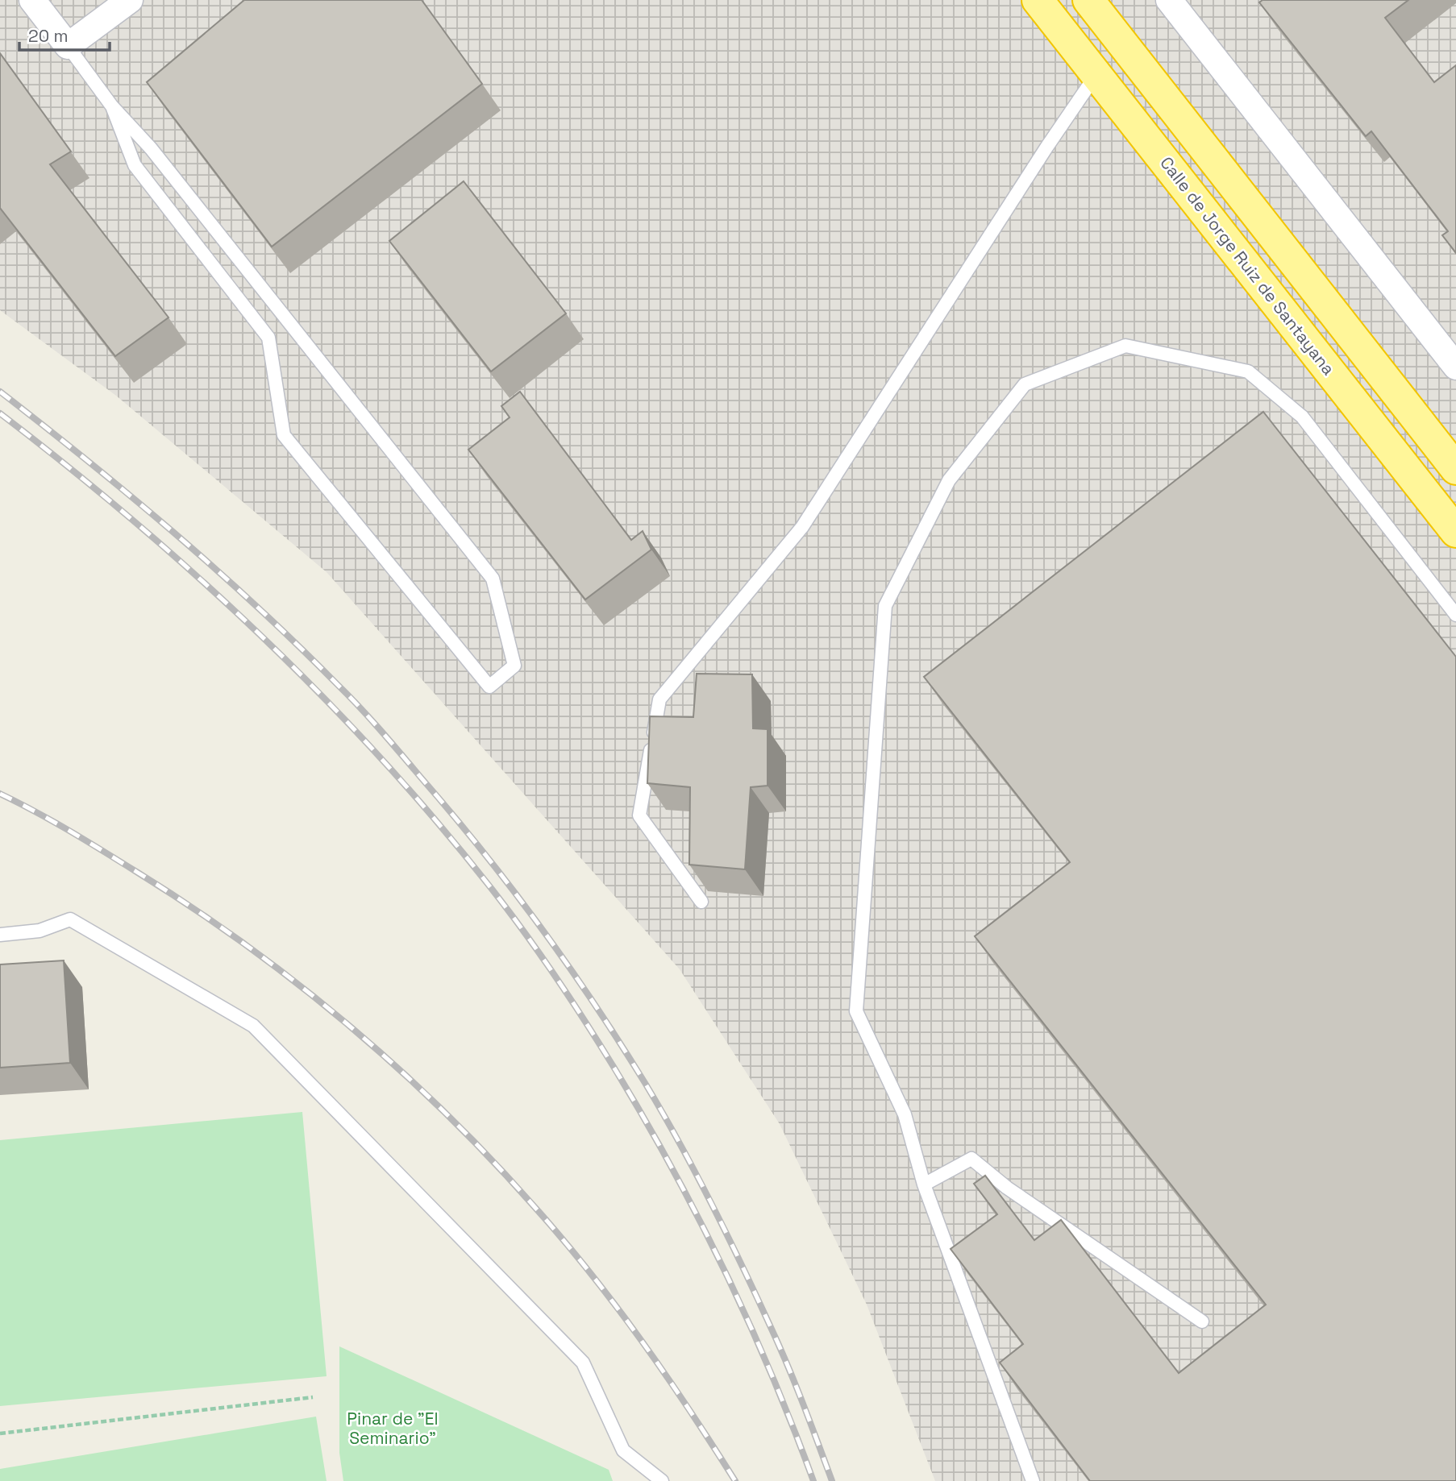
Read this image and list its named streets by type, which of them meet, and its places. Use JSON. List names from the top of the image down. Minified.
{"streets":{"highway":["Calle de Jorge Ruiz de Santayana"]},"parks":["Pinar de \"El Seminario\""],"scale_bar":"20 m"}
